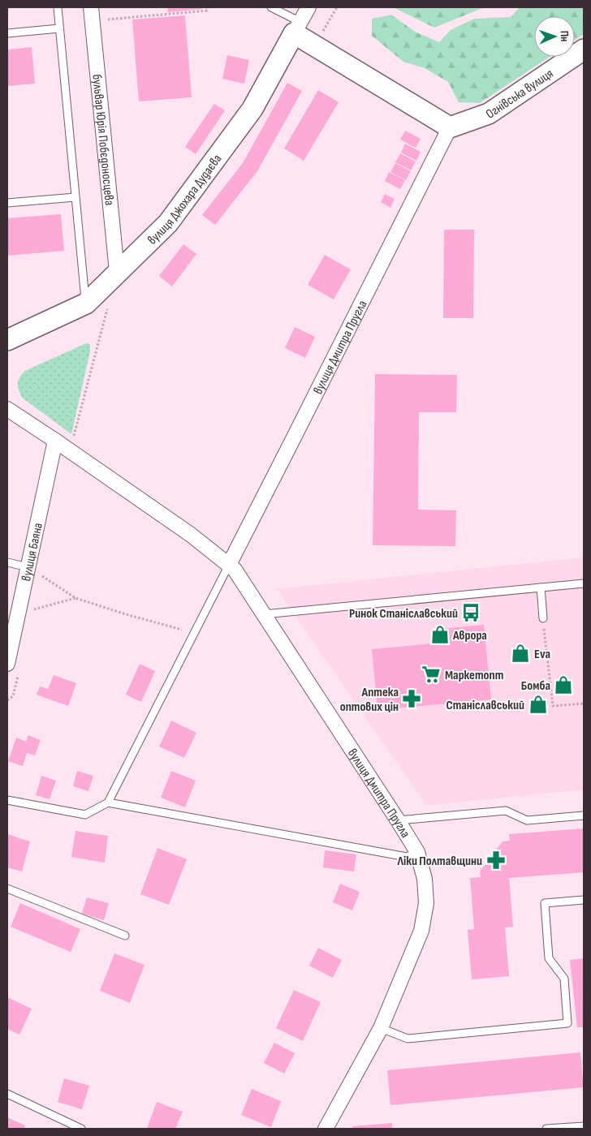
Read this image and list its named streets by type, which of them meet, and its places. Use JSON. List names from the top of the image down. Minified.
{"streets":{"street":["Огнівська вулиця","бульвар Юрія Побєдоносцева","вулиця Джохара Дудаєва","вулиця Дмитра Пругла","вулиця Баяна"]},"crossings":[["Огнівська вулиця","вулиця Дмитра Пругла"],["бульвар Юрія Побєдоносцева","вулиця Джохара Дудаєва"],["вулиця Дмитра Пругла","вулиця Баяна"]],"places":{"bus stop":["Ринок Станіславський"],"shop":["Аврора","Eva","Бомба","Станіславський"],"supermarket":["Маркетопт"],"pharmacy":["Аптека оптових цін","Ліки Полтавщини"]},"north":"right"}
